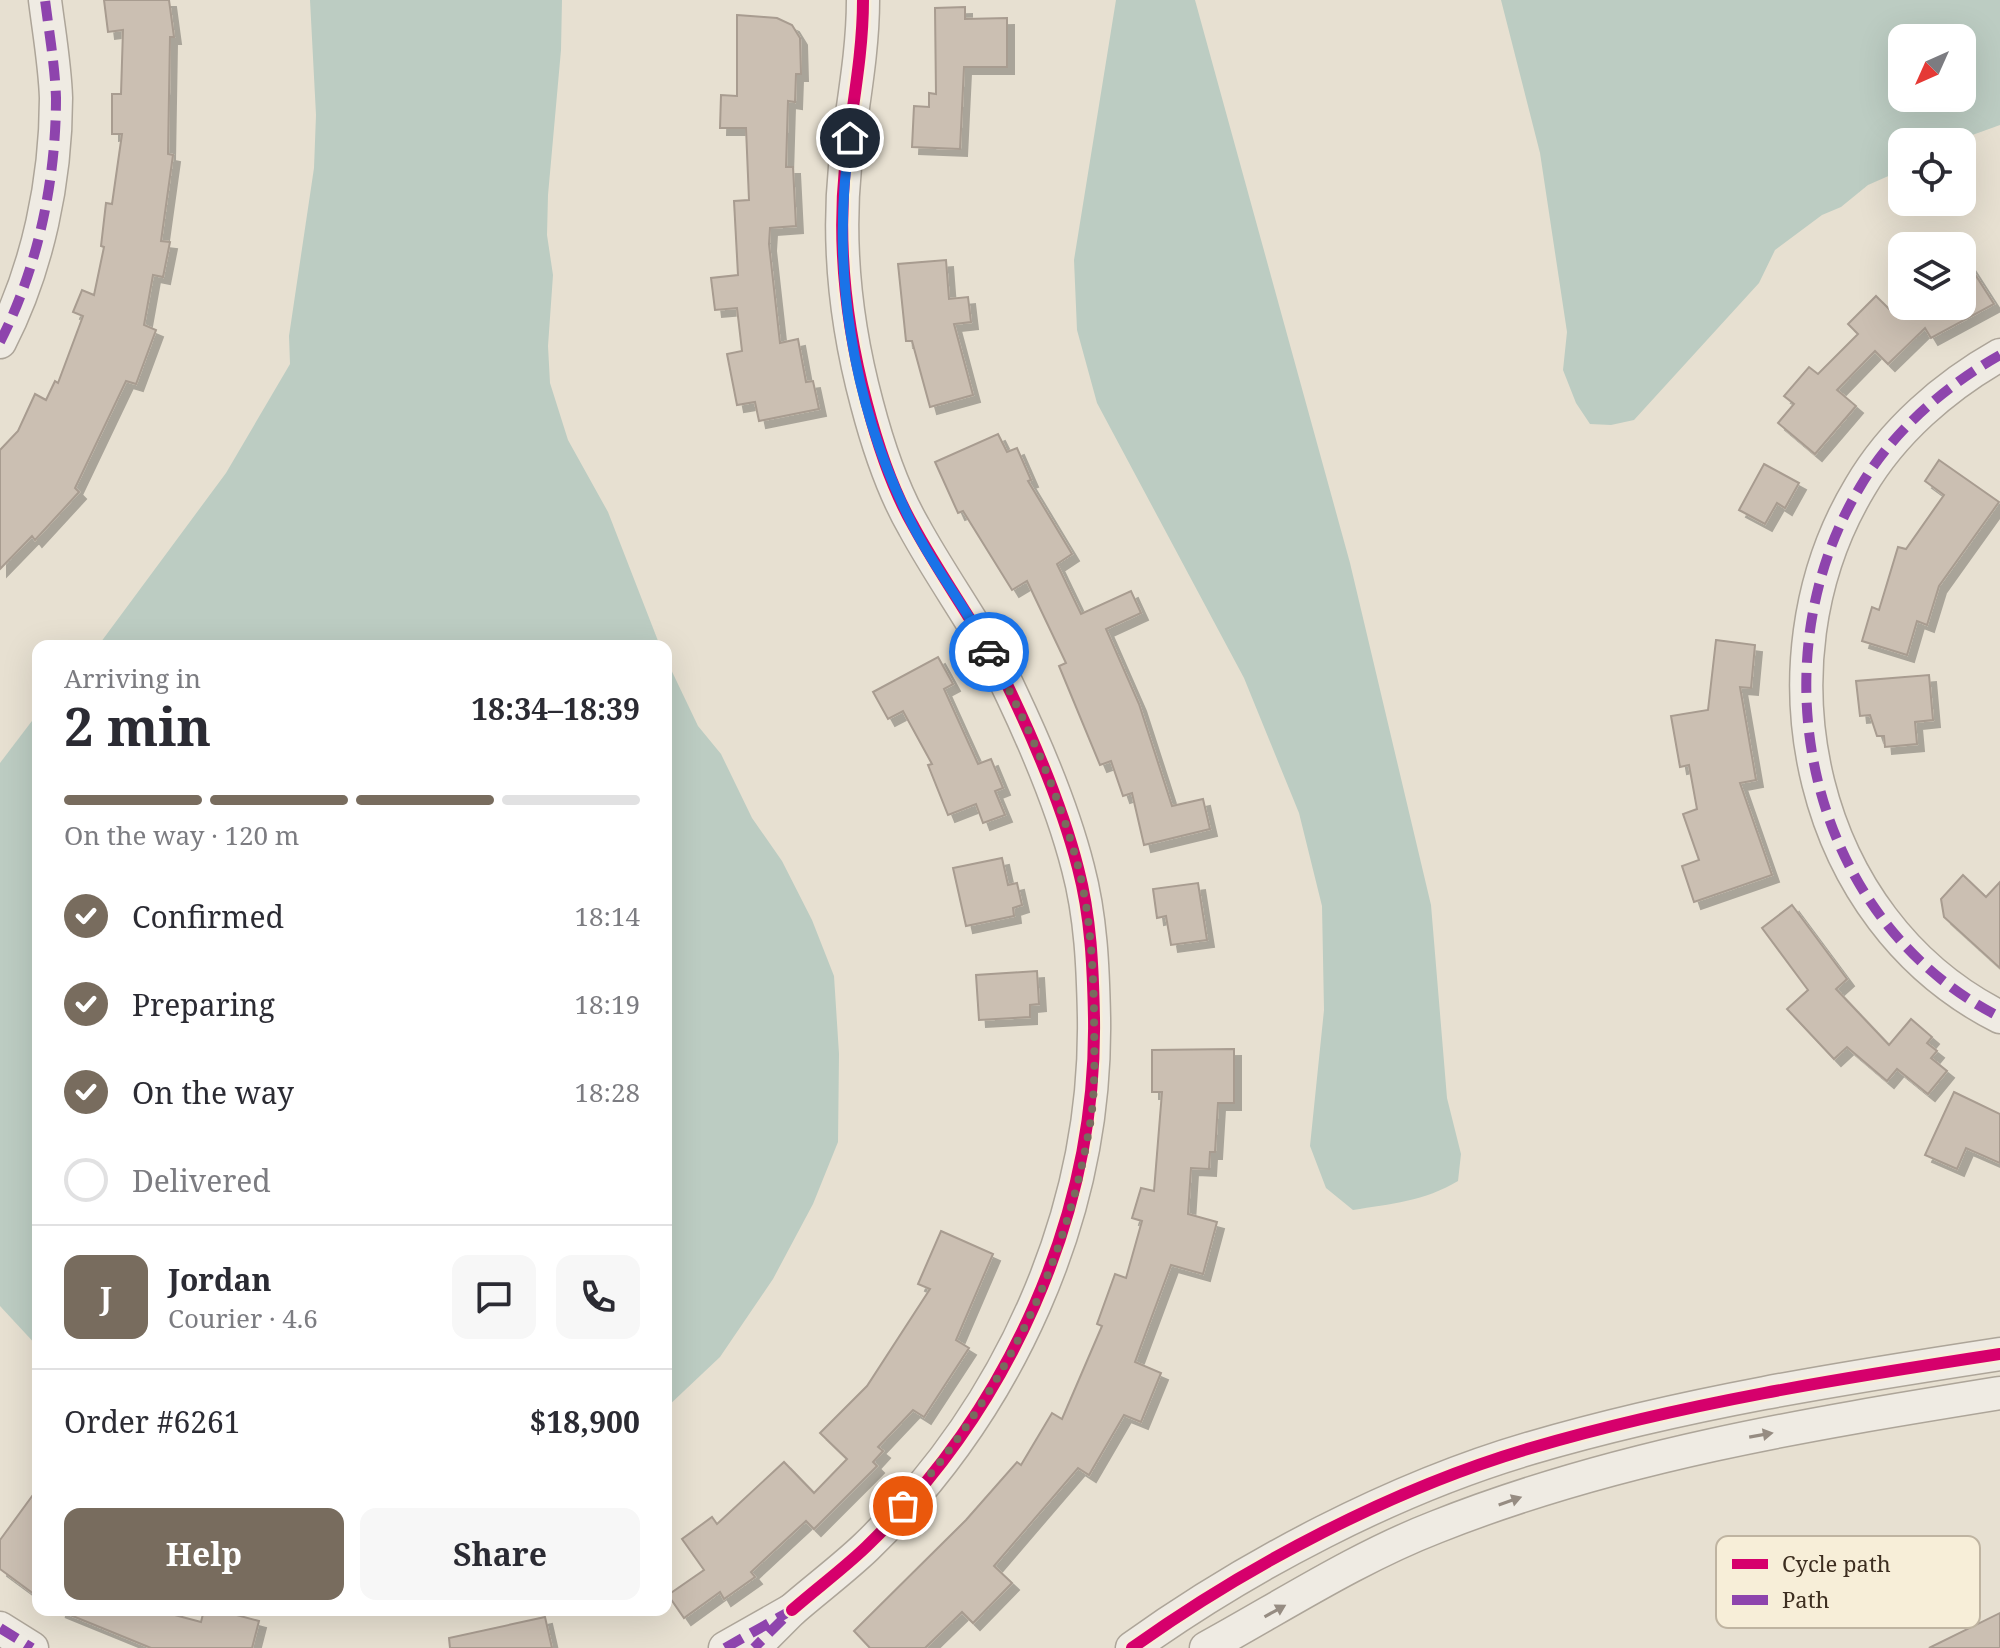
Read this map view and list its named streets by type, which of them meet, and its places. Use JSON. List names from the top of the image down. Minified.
{"legend":["Cycle path","Path"],"north":"bottom left","page":{"heading":["2 min","Arriving in","18:34–18:39"],"panel":["Jordan","Courier · 4.6","Order #6261","$18,900"],"bar":"On the way · 120 m","list":[["Confirmed","18:14"],["Preparing","18:19"],["On the way","18:28"],"Delivered"],"round":"J","buttons":["Help","Share"]}}
